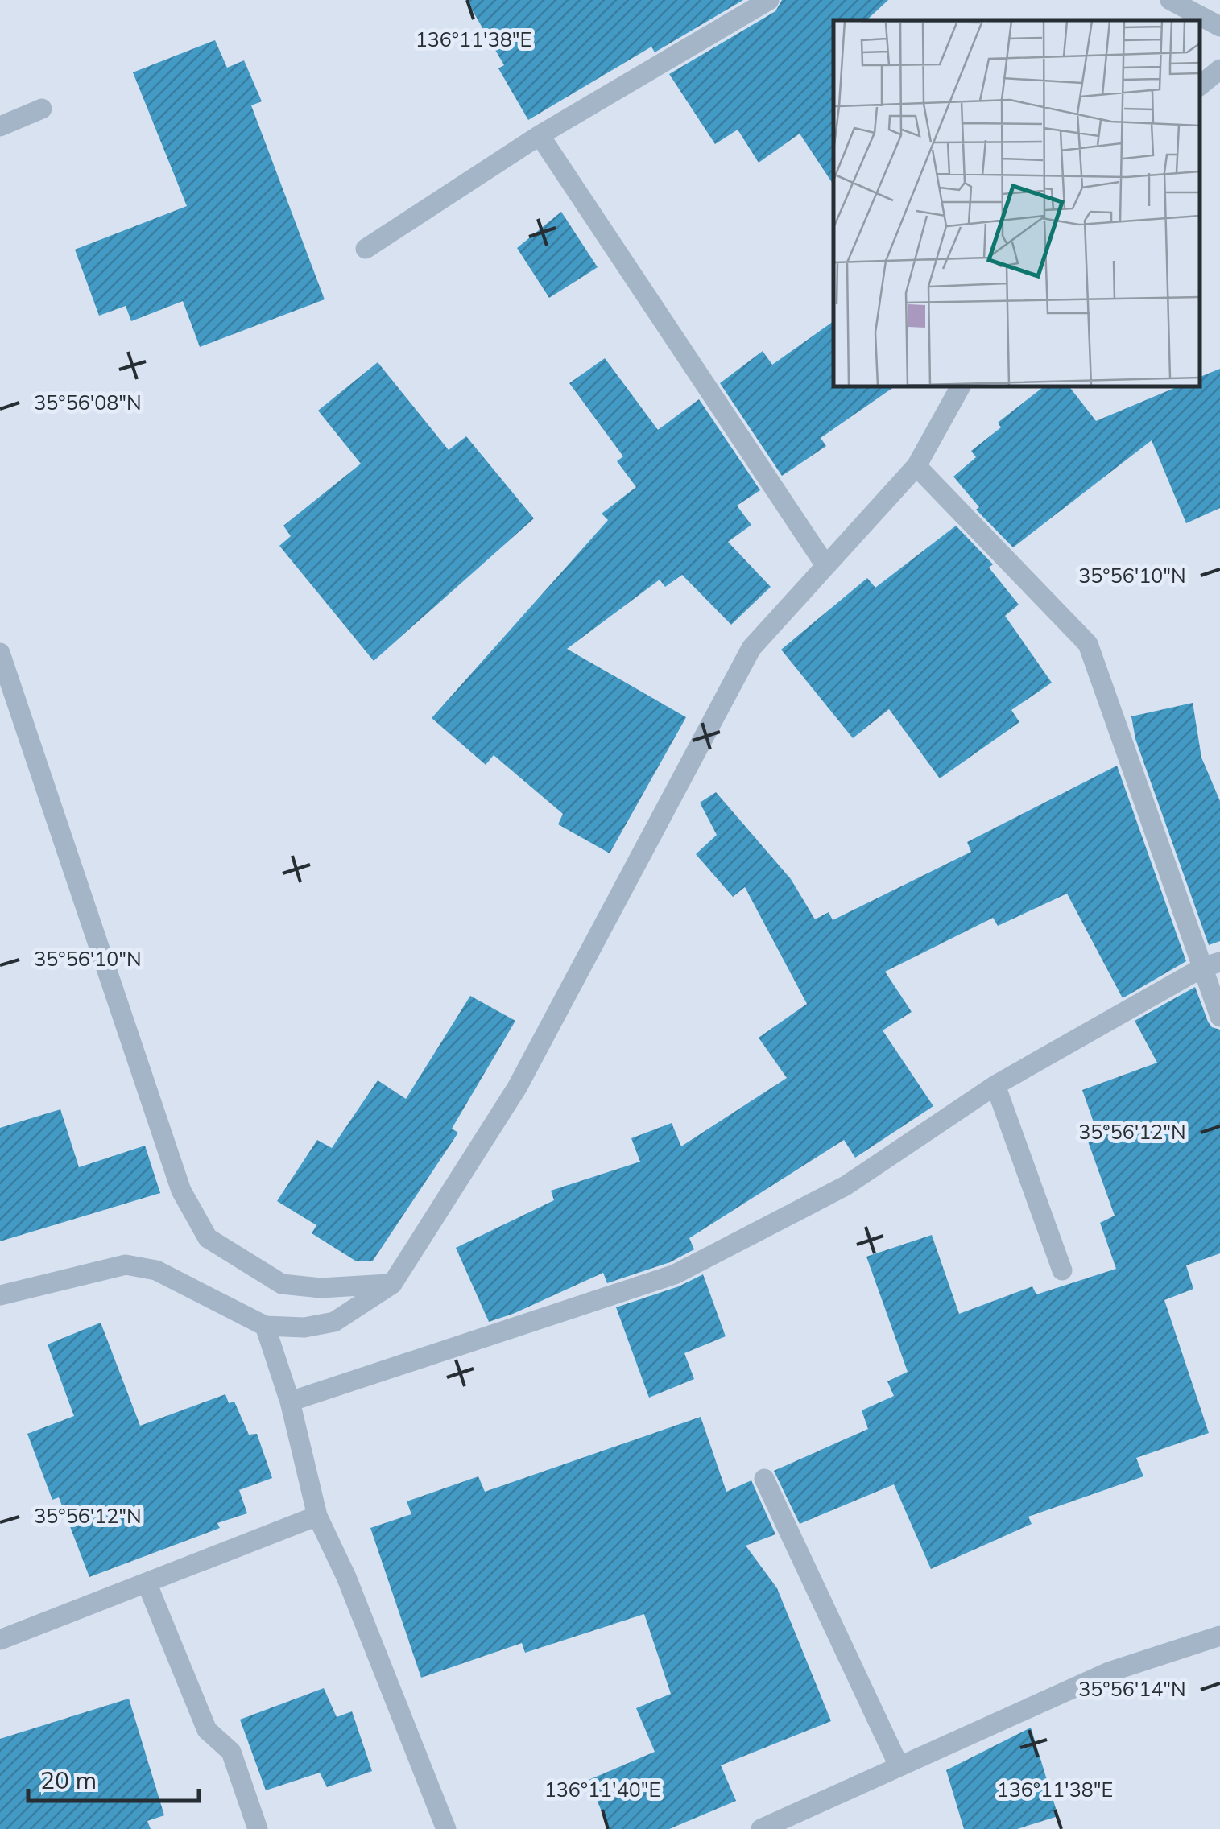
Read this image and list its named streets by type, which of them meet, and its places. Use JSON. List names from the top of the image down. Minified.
{"scale_bar":"20 m","coordinates":["136°11'38\"E","35°56'08\"N","35°56'10\"N","35°56'12\"N","35°56'14\"N","136°11'40\"E"]}
